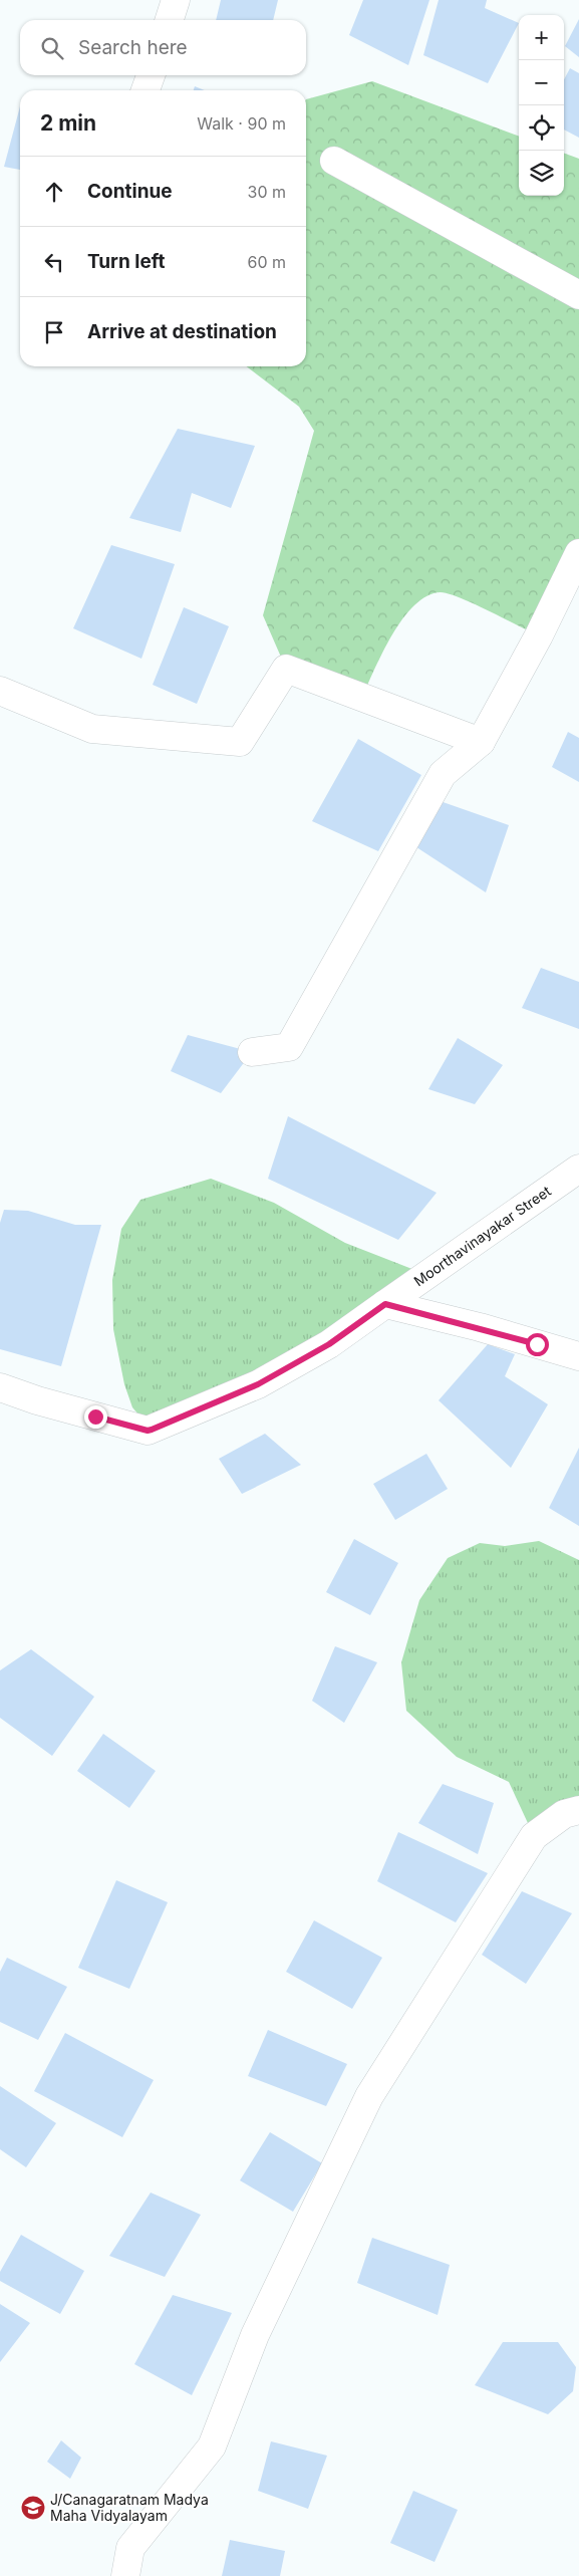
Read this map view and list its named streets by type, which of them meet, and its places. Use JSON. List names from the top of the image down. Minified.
{"streets":{"street":["Moorthavinayakar Street"]},"places":{"school or university":["J/Canagaratnam Madya Maha Vidyalayam"]},"page":{"map_buttons":["+","−"],"search":"Search here","heading":["2 min","Walk · 90 m"],"list":[["Continue","30 m"],["Turn left","60 m"],"Arrive at destination"]}}
